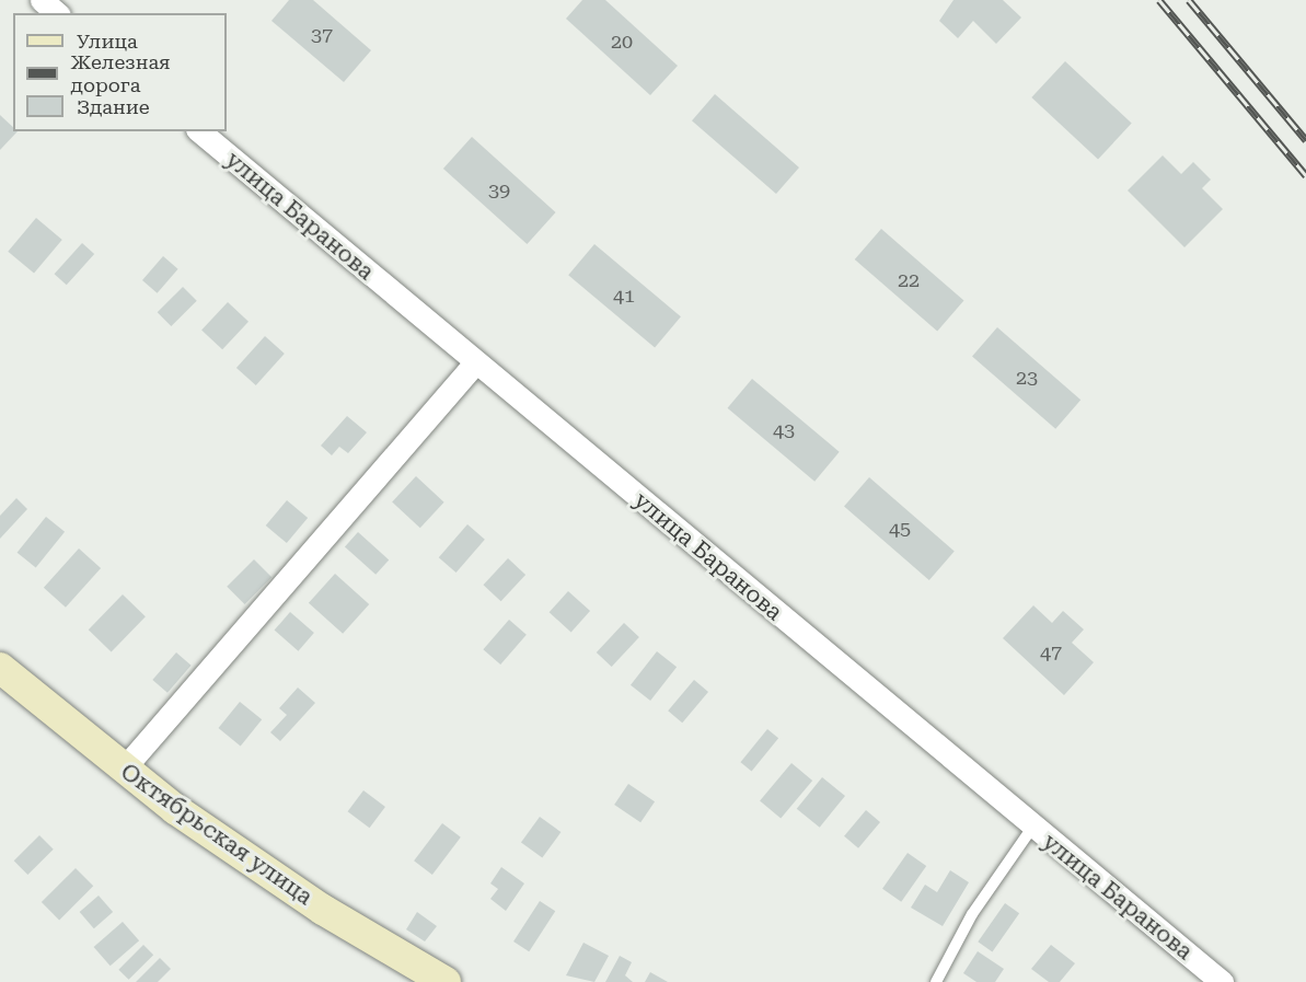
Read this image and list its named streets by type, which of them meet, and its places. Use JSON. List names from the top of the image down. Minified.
{"streets":{"street":["улица Баранова","Октябрьская улица"]},"house_numbers":["37","20","39","22","41","23","43","45","47"],"legend":["Улица","Железная дорога","Здание"]}
